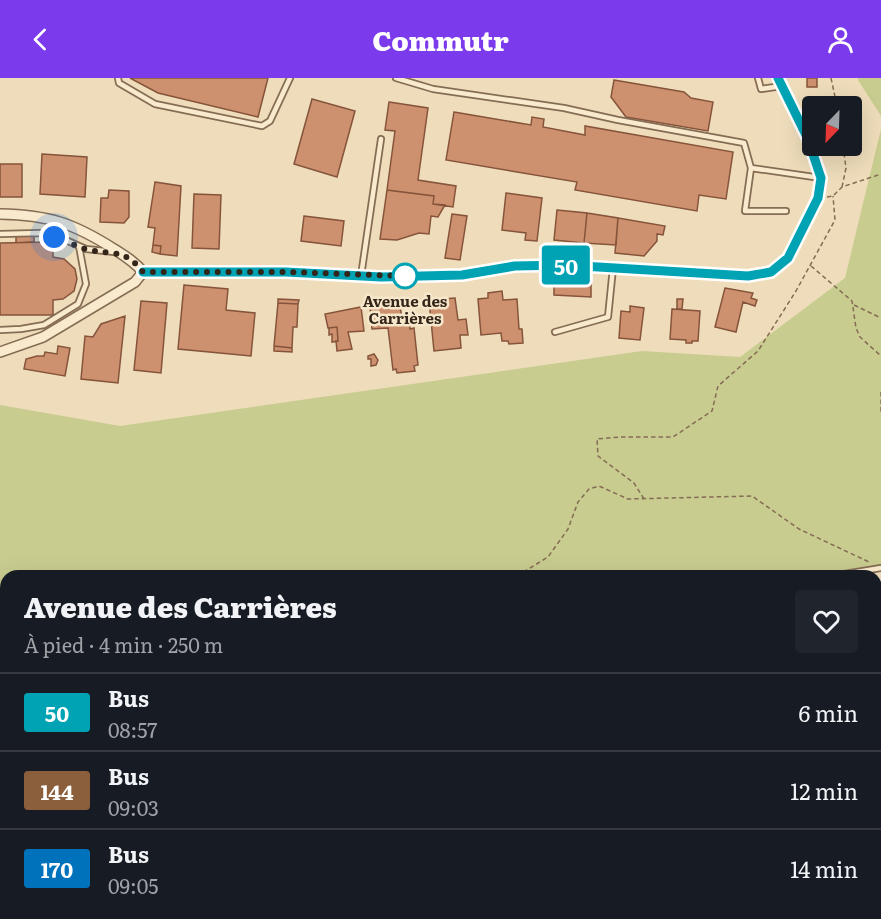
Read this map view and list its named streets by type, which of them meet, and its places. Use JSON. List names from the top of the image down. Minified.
{"places":["Avenue des Carrières"],"lines":["bus line 50"],"north":"bottom left","page":{"header":"Commutr","on_map":"50","heading":["Avenue des Carrières","À pied · 4 min · 250 m"],"list":[{"mark":"50","name":"Bus","note":"08:57","value":"6 min"},{"mark":"144","name":"Bus","note":"09:03","value":"12 min"},{"mark":"170","name":"Bus","note":"09:05","value":"14 min"}]}}
